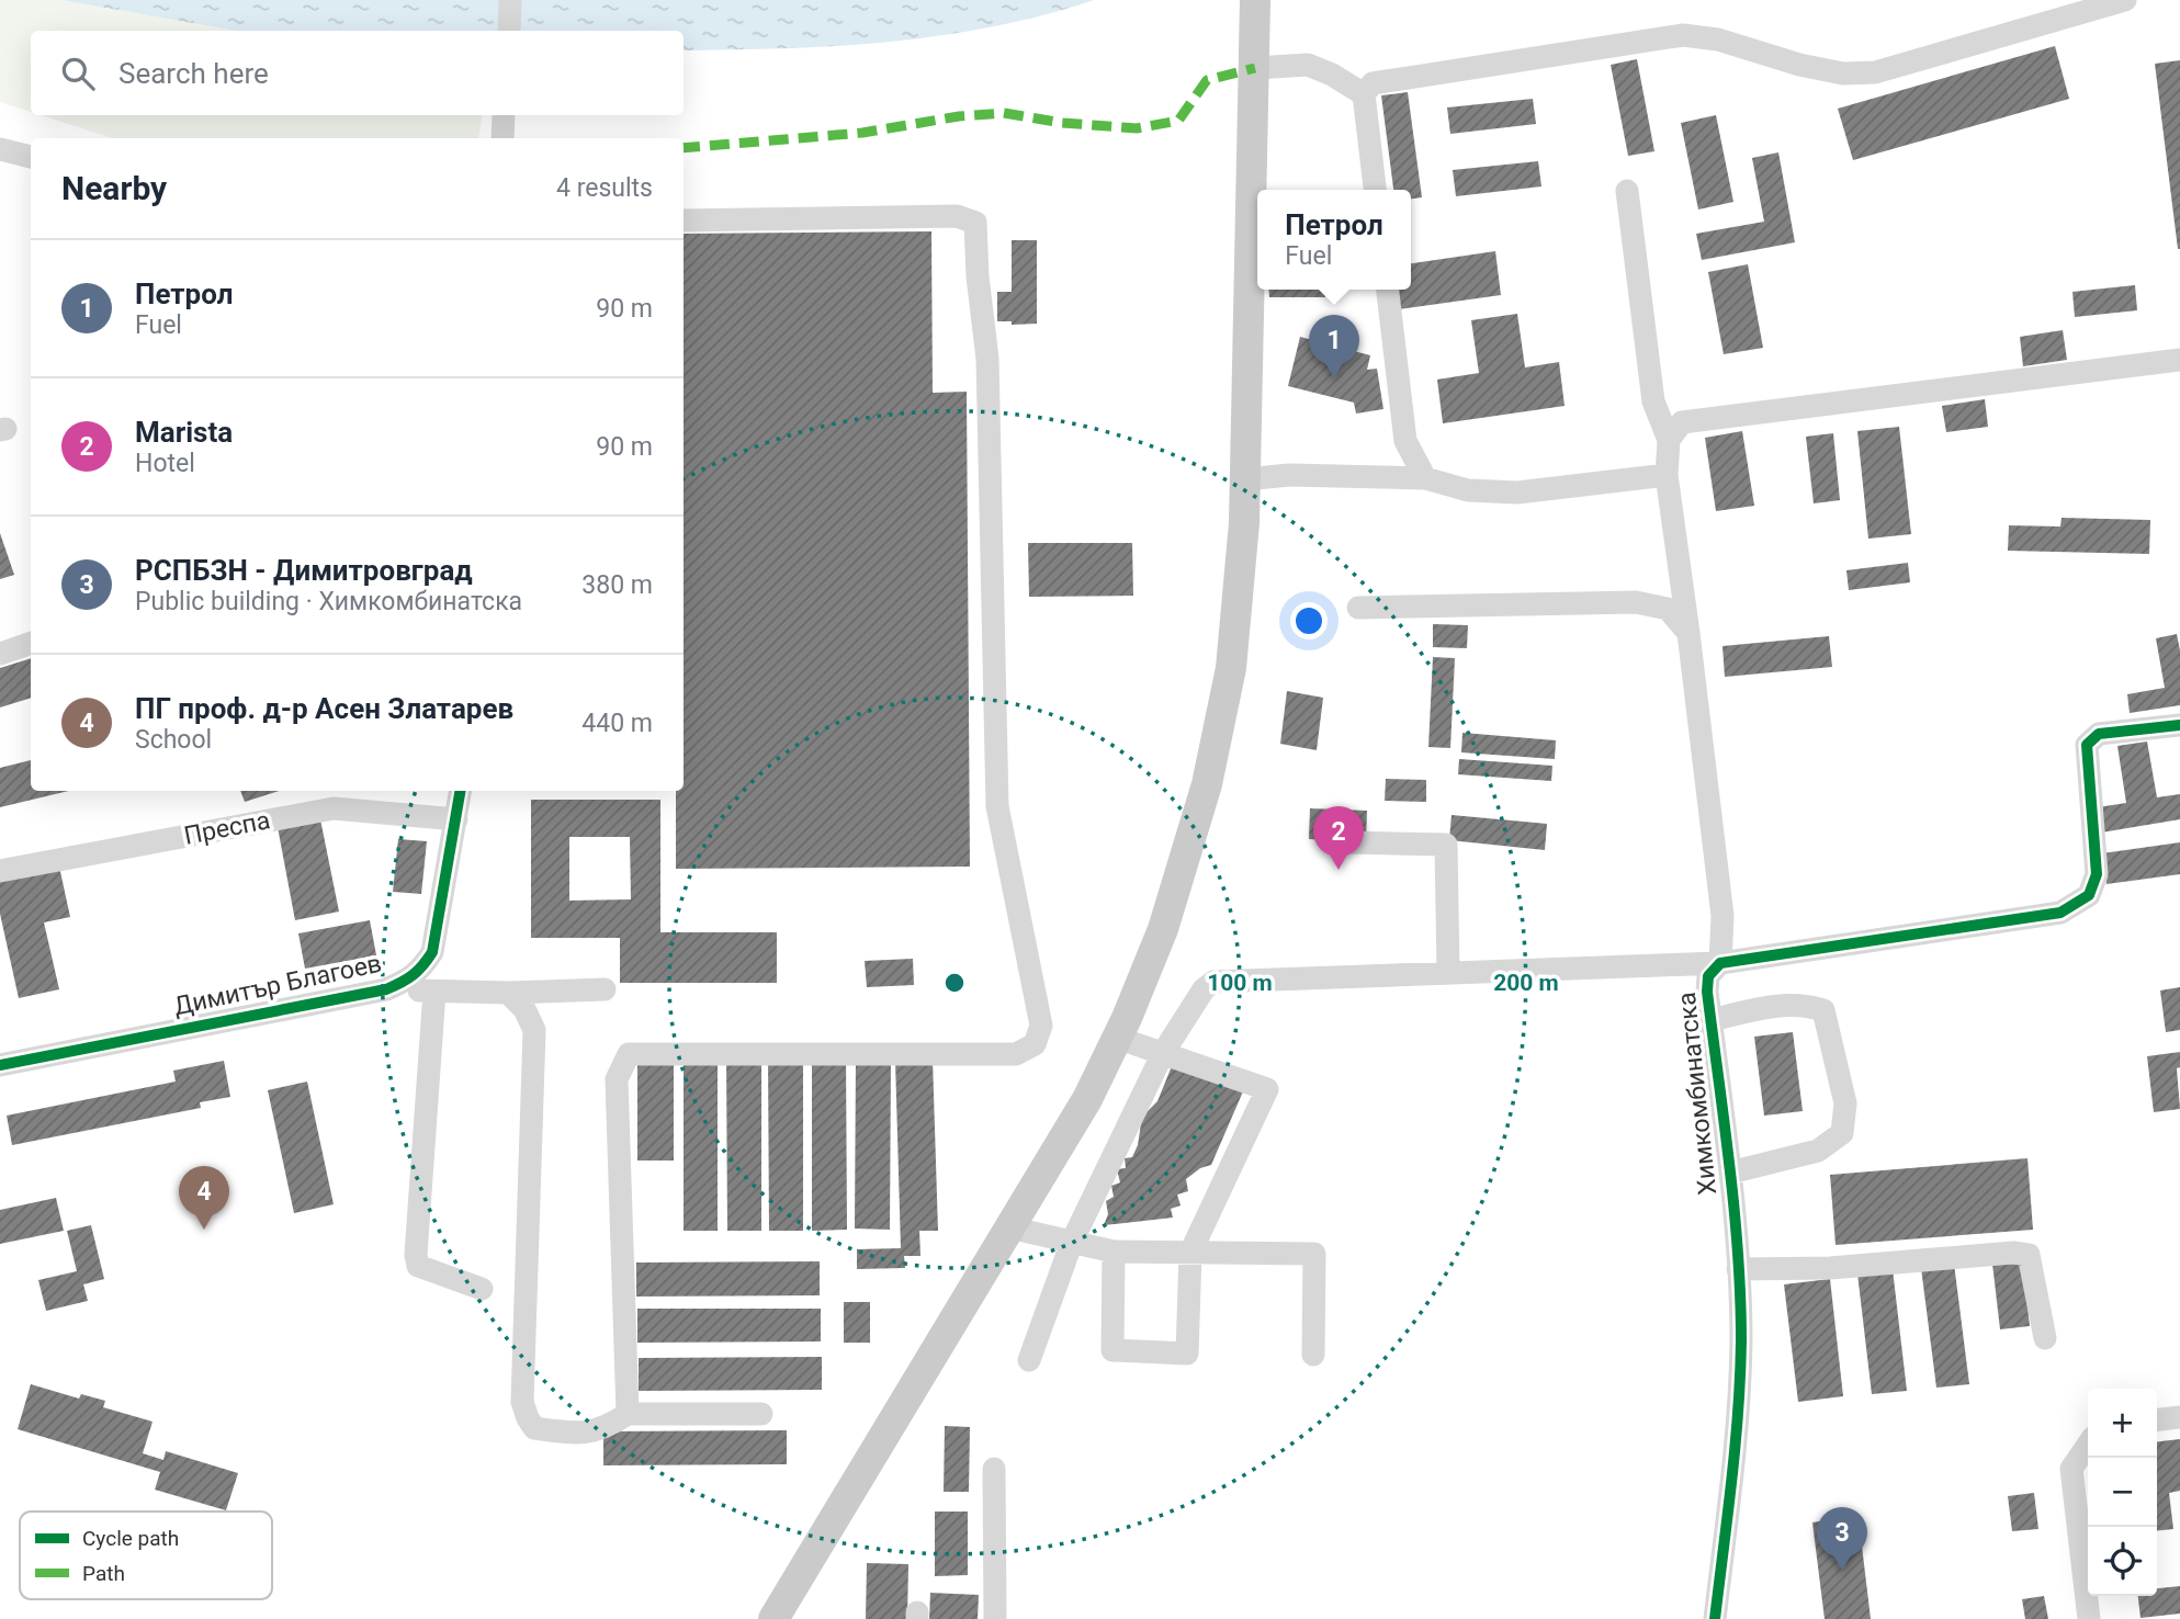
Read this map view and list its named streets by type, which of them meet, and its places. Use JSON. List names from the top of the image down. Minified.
{"streets":{"street":["Преспа","Димитър Благоев","Химкомбинатска"]},"crossings":[["Преспа","Димитър Благоев"]],"legend":["Cycle path","Path"],"page":{"search":"Search here","heading":["Nearby","4 results"],"popup":["Петрол","Fuel"],"list":[{"mark":"1","name":"Петрол","note":"Fuel","value":"90 m"},{"mark":"2","name":"Marista","note":"Hotel","value":"90 m"},{"mark":"3","name":"РСПБЗН - Димитровград","note":"Public building · Химкомбинатска","value":"380 m"},{"mark":"4","name":"ПГ проф. д-р Асен Златарев","note":"School","value":"440 m"}],"pins":["1","2","4","3"],"map_buttons":["+","−"]},"rings":["100 m","200 m"]}
